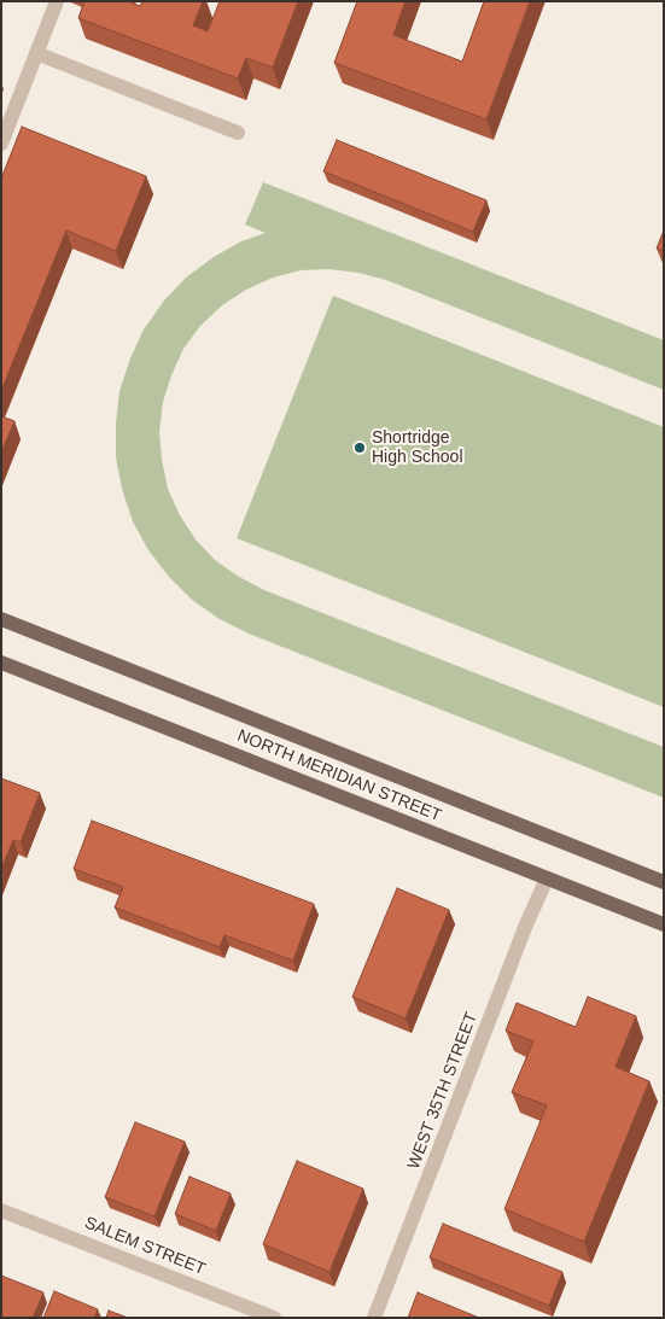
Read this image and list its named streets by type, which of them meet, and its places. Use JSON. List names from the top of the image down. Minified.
{"streets":{"main road":["NORTH MERIDIAN STREET"],"street":["WEST 35TH STREET","SALEM STREET"]},"crossings":[["NORTH MERIDIAN STREET","WEST 35TH STREET"]],"places":["Shortridge High School"]}
